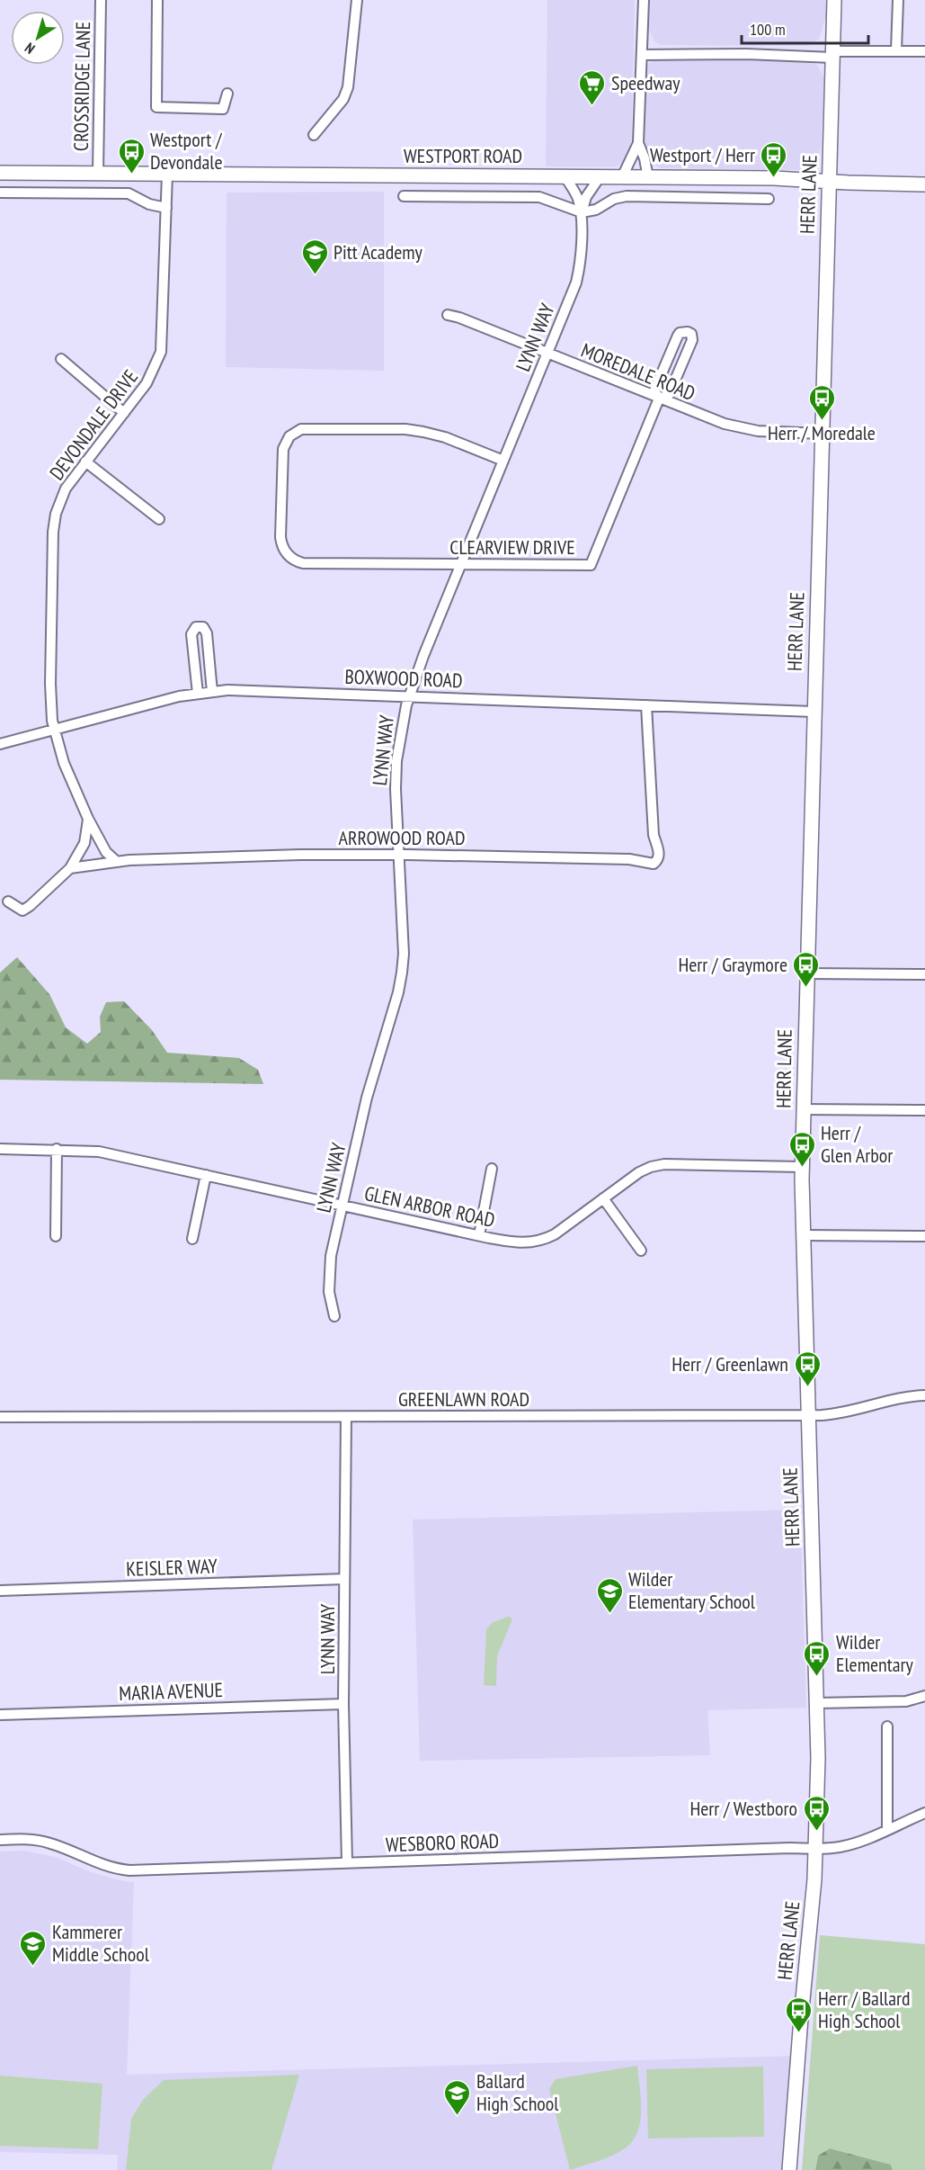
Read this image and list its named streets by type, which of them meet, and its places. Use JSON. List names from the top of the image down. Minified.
{"streets":{"main road":["WESTPORT ROAD","HERR LANE"],"street":["CROSSRIDGE LANE","LYNN WAY","MOREDALE ROAD","DEVONDALE DRIVE","CLEARVIEW DRIVE","BOXWOOD ROAD","ARROWOOD ROAD","GLEN ARBOR ROAD","GREENLAWN ROAD","KEISLER WAY","MARIA AVENUE","WESBORO ROAD"]},"crossings":[["CROSSRIDGE LANE","WESTPORT ROAD"],["WESTPORT ROAD","HERR LANE"],["WESTPORT ROAD","LYNN WAY"],["WESTPORT ROAD","DEVONDALE DRIVE"],["HERR LANE","MOREDALE ROAD"],["HERR LANE","BOXWOOD ROAD"],["HERR LANE","GLEN ARBOR ROAD"],["HERR LANE","GREENLAWN ROAD"],["HERR LANE","WESBORO ROAD"],["LYNN WAY","MOREDALE ROAD"],["LYNN WAY","CLEARVIEW DRIVE"],["LYNN WAY","BOXWOOD ROAD"],["LYNN WAY","ARROWOOD ROAD"],["LYNN WAY","GLEN ARBOR ROAD"],["LYNN WAY","GREENLAWN ROAD"],["LYNN WAY","KEISLER WAY"],["LYNN WAY","MARIA AVENUE"],["LYNN WAY","WESBORO ROAD"],["MOREDALE ROAD","CLEARVIEW DRIVE"],["DEVONDALE DRIVE","BOXWOOD ROAD"],["DEVONDALE DRIVE","ARROWOOD ROAD"],["BOXWOOD ROAD","ARROWOOD ROAD"]],"places":{"supermarket":["Speedway"],"bus stop":["Westport / Devondale","Westport / Herr","Herr / Moredale","Herr / Graymore","Herr / Glen Arbor","Herr / Greenlawn","Wilder Elementary","Herr / Westboro","Herr / Ballard High School"],"school or university":["Pitt Academy","Wilder Elementary School","Kammerer Middle School","Ballard High School"]},"scale_bar":"100 m","north":"bottom left"}
